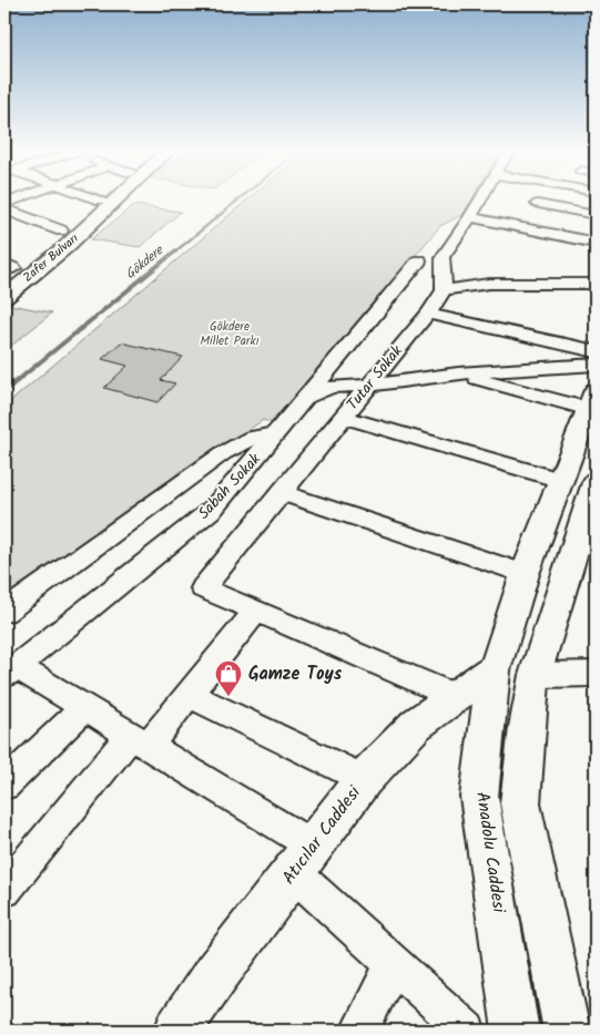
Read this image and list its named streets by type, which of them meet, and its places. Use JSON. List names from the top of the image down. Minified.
{"streets":{"main road":["Zafer Bulvarı","Atıcılar Caddesi","Anadolu Caddesi"],"street":["Tutar Sokak","Sabah Sokak"]},"crossings":[["Atıcılar Caddesi","Anadolu Caddesi"]],"water":["Gökdere"],"parks":["Gökdere Millet Parkı"],"places":{"shop":["Gamze Toys"]}}
